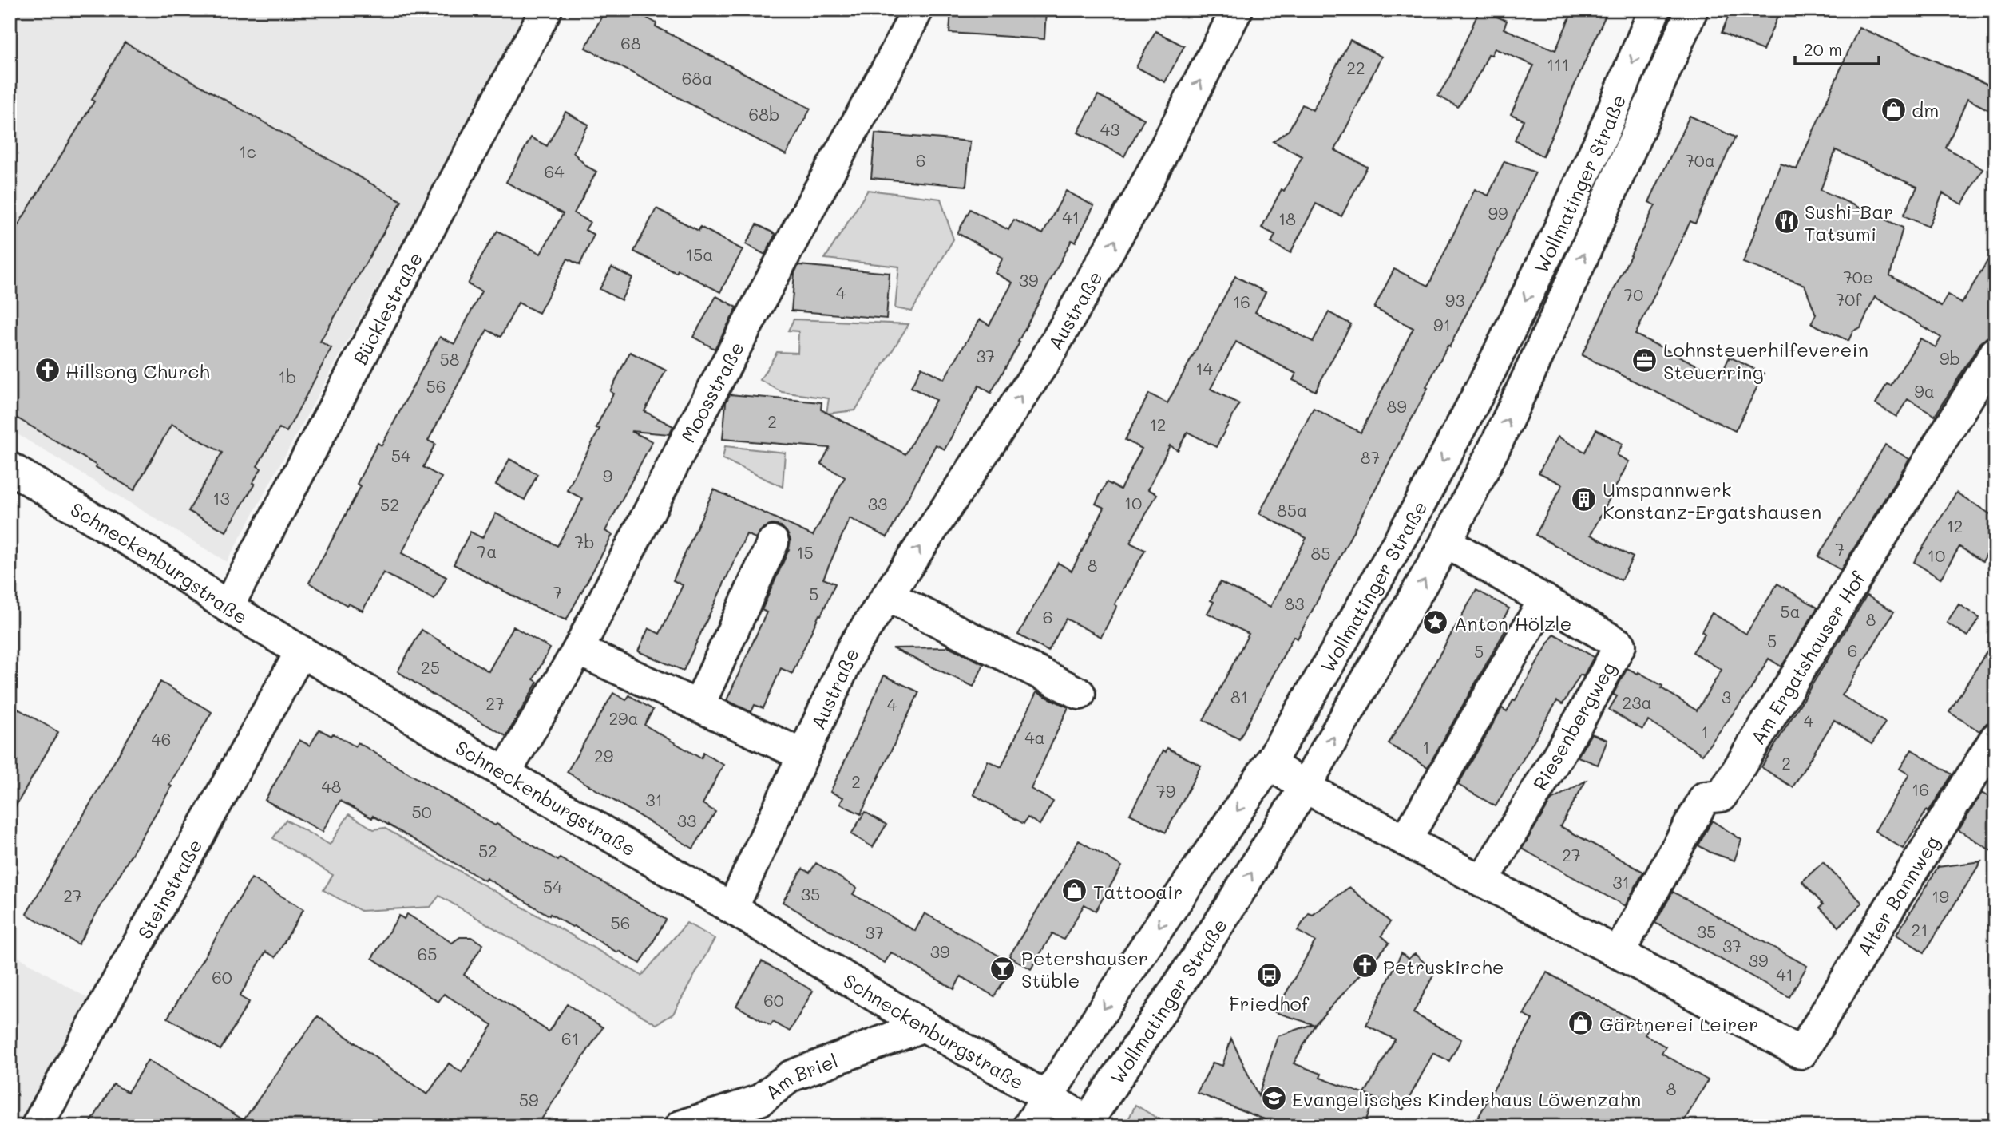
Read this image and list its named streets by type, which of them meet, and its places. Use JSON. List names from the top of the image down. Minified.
{"streets":{"street":["Wollmatinger Straße","Bücklestraße","Austraße","Moosstraße","Schneckenburgstraße","Am Ergatshauser Hof","Riesenbergweg","Steinstraße","Alter Bannweg","Am Briel"]},"crossings":[["Wollmatinger Straße","Schneckenburgstraße"],["Wollmatinger Straße","Riesenbergweg"],["Bücklestraße","Schneckenburgstraße"],["Austraße","Schneckenburgstraße"],["Moosstraße","Schneckenburgstraße"],["Schneckenburgstraße","Steinstraße"],["Schneckenburgstraße","Am Briel"],["Am Ergatshauser Hof","Alter Bannweg"]],"one_way":["Austraße"],"places":{"shop":["dm","Tattooair","Gärtnerei Leirer"],"restaurant":["Sushi-Bar Tatsumi"],"office":["Lohnsteuerhilfeverein Steuerring"],"church":["Hillsong Church","Petruskirche"],"building":["Umspannwerk Konstanz-Ergatshausen"],"place":["Anton Hölzle"],"bar":["Petershauser Stüble"],"bus stop":["Friedhof"],"school or university":["Evangelisches Kinderhaus Löwenzahn"]},"house_numbers":["68","111","22","68a","68b","43","1c","6","70a","64","99","41","18","15a","70e","39","4","70","70f","93","16","91","37","9b","58","14","1b","56","9a","89","2","12","54","87","9","13","10","33","52","85a","12","7b","7","7a","15","85","10","8","7","5","83","5a","6","8","5","6","5","25","81","3","23a","27","4","29a","4","1","4a","46","1","29","2","2","48","16","79","31","50","33","52","27","31","54","35","27","19","56","21","35","37","37","39","65","39","41","60","60","61","8","59"],"scale_bar":"20 m"}
